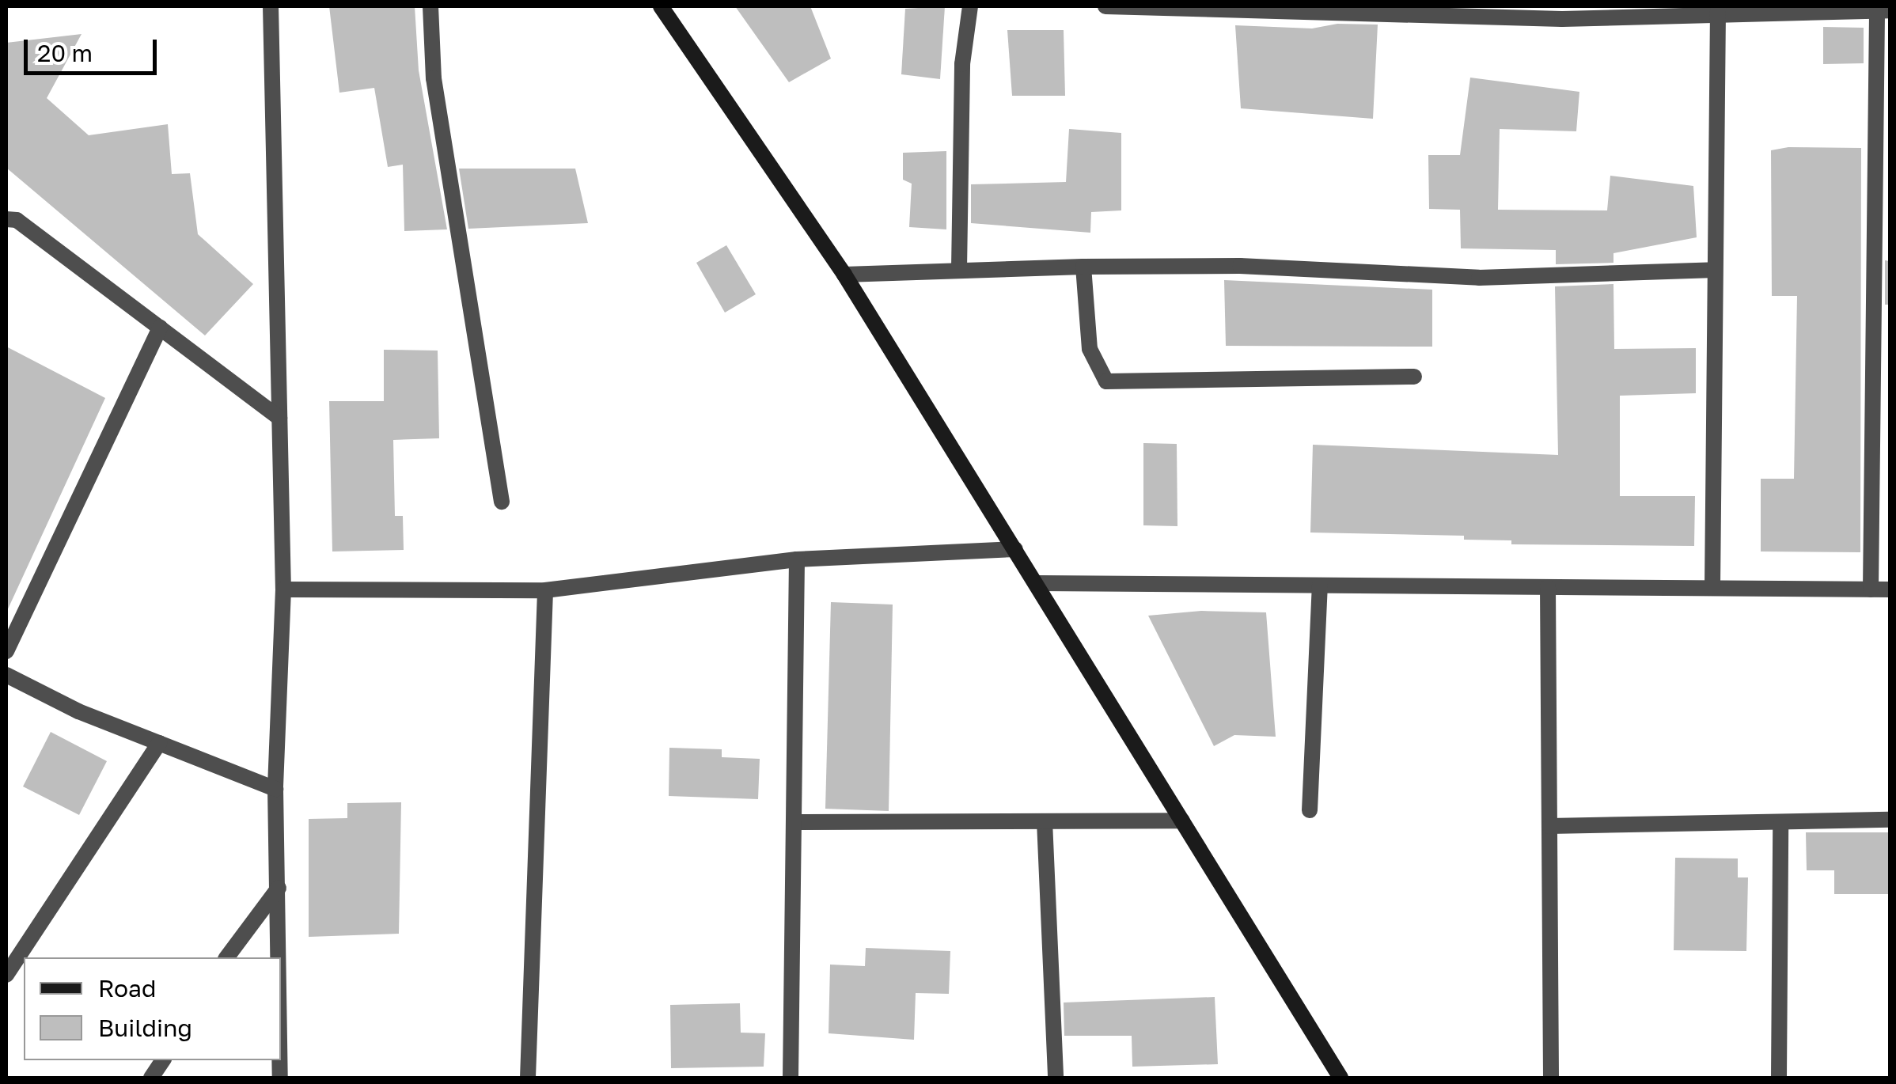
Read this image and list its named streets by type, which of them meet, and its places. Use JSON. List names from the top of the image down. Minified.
{"legend":["Road","Building"],"scale_bar":"20 m"}
